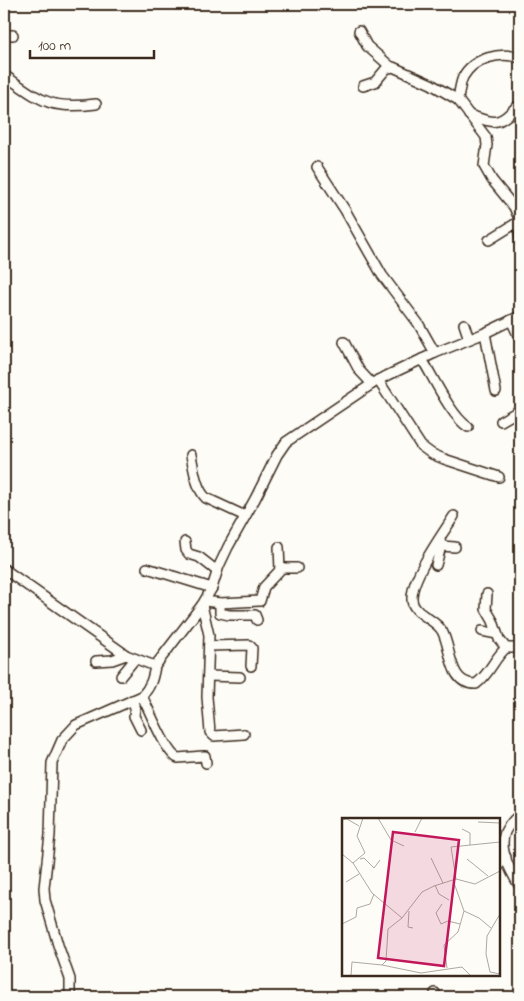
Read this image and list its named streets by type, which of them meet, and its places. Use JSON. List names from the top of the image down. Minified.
{"scale_bar":"100 m"}
